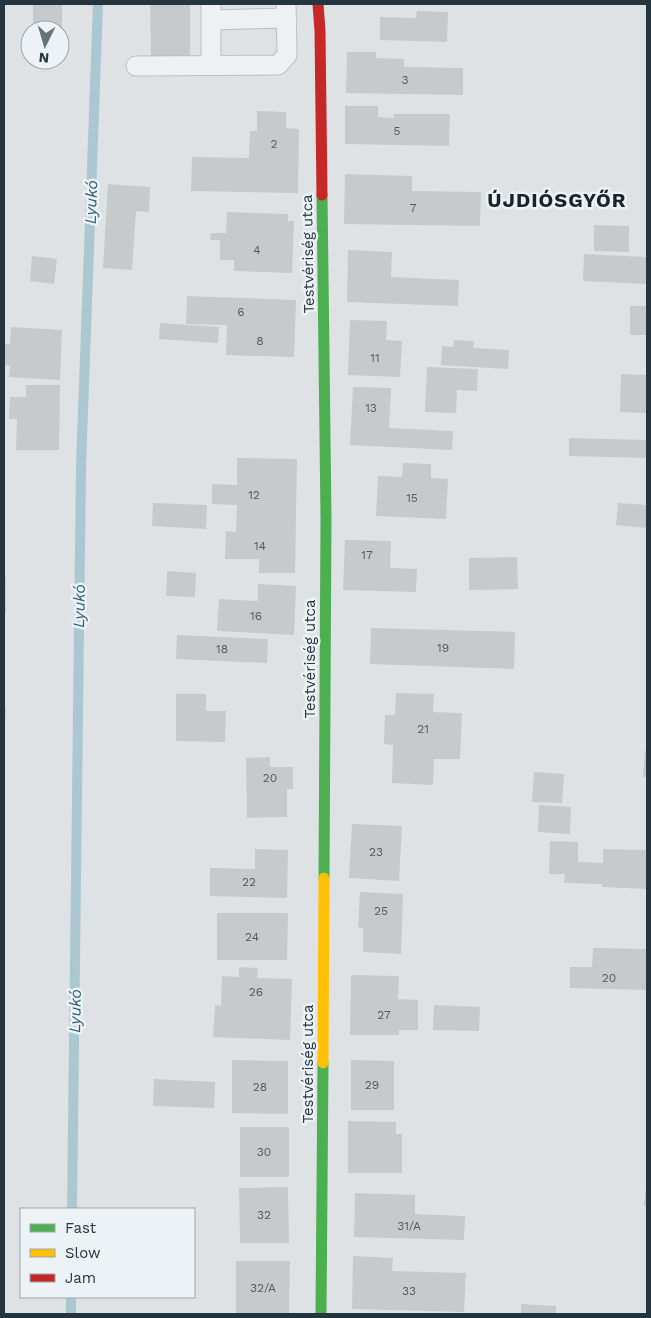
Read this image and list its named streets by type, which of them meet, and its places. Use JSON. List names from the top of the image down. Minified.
{"streets":{"main road":["Testvériség utca"]},"districts":["ÚJDIÓSGYŐR"],"water":["Lyukó"],"house_numbers":["3","5","2","7","4","6","8","11","13","12","15","14","17","16","19","18","21","20","23","22","25","24","20","26","27","29","28","30","32","31/A","32/A","33"],"legend":["Fast","Slow","Jam"],"north":"bottom"}
